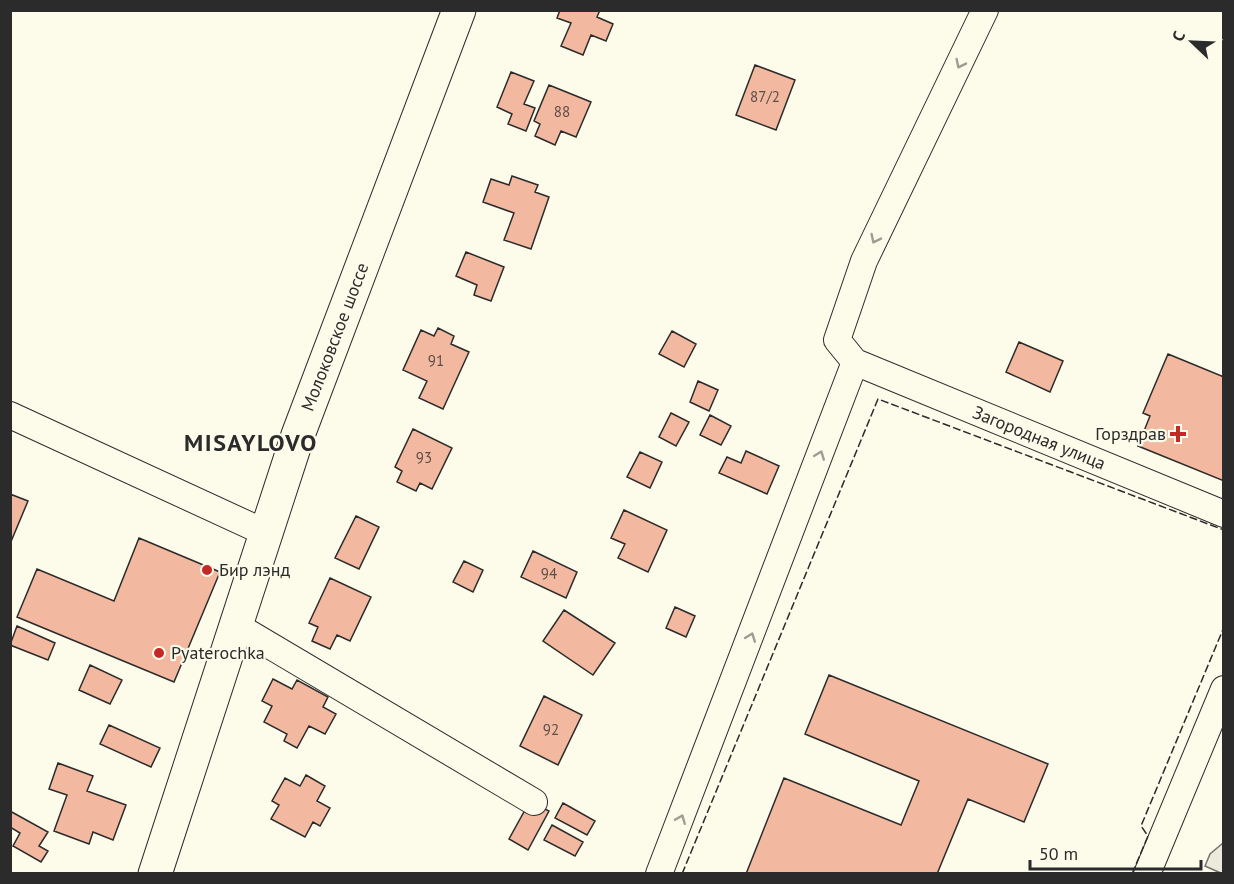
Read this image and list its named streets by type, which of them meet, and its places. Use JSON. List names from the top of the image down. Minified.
{"streets":{"main road":["Молоковское шоссе"],"street":["Загородная улица"]},"districts":["MISAYLOVO"],"places":{"health":["Горздрав"],"other":["Бир лэнд","Pyaterochka"]},"house_numbers":["87/2","88","91","93","94","92"],"scale_bar":"50 m","north":"top left"}
